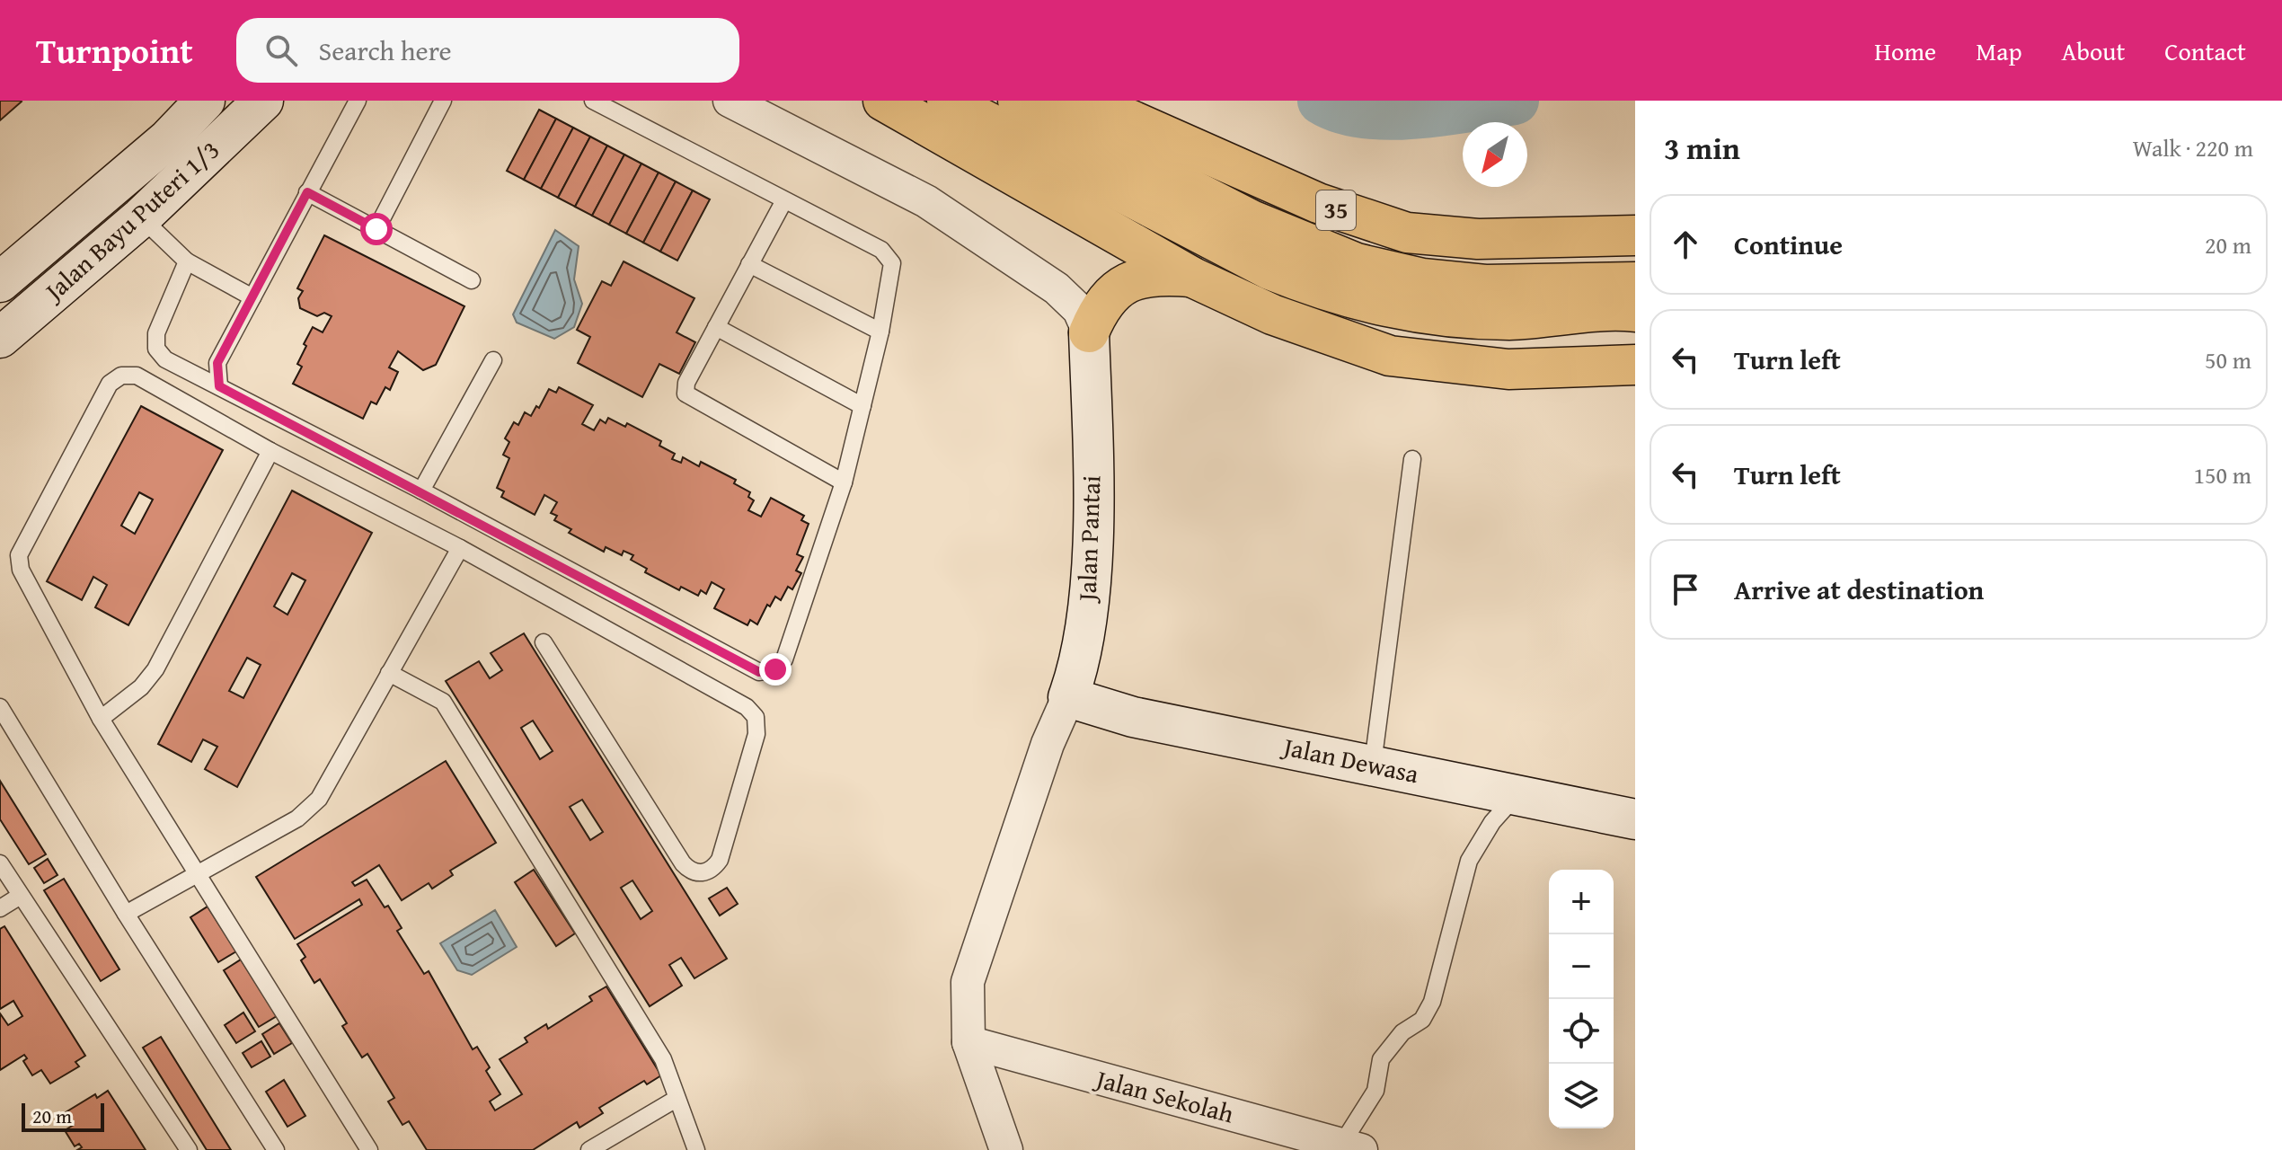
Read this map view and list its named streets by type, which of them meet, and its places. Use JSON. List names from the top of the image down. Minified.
{"streets":{"highway":["35"],"street":["Jalan Bayu Puteri 1/3","Jalan Pantai","Jalan Dewasa","Jalan Sekolah"]},"crossings":[["Jalan Pantai","Jalan Dewasa"],["Jalan Pantai","Jalan Sekolah"]],"scale_bar":"20 m","north":"bottom left","page":{"header":"Turnpoint","search":"Search here","nav":["Home","Map","About","Contact"],"heading":["3 min","Walk · 220 m"],"list":[["Continue","20 m"],["Turn left","50 m"],["Turn left","150 m"],"Arrive at destination"],"map_buttons":["+","−"],"scale":"20 m"}}
